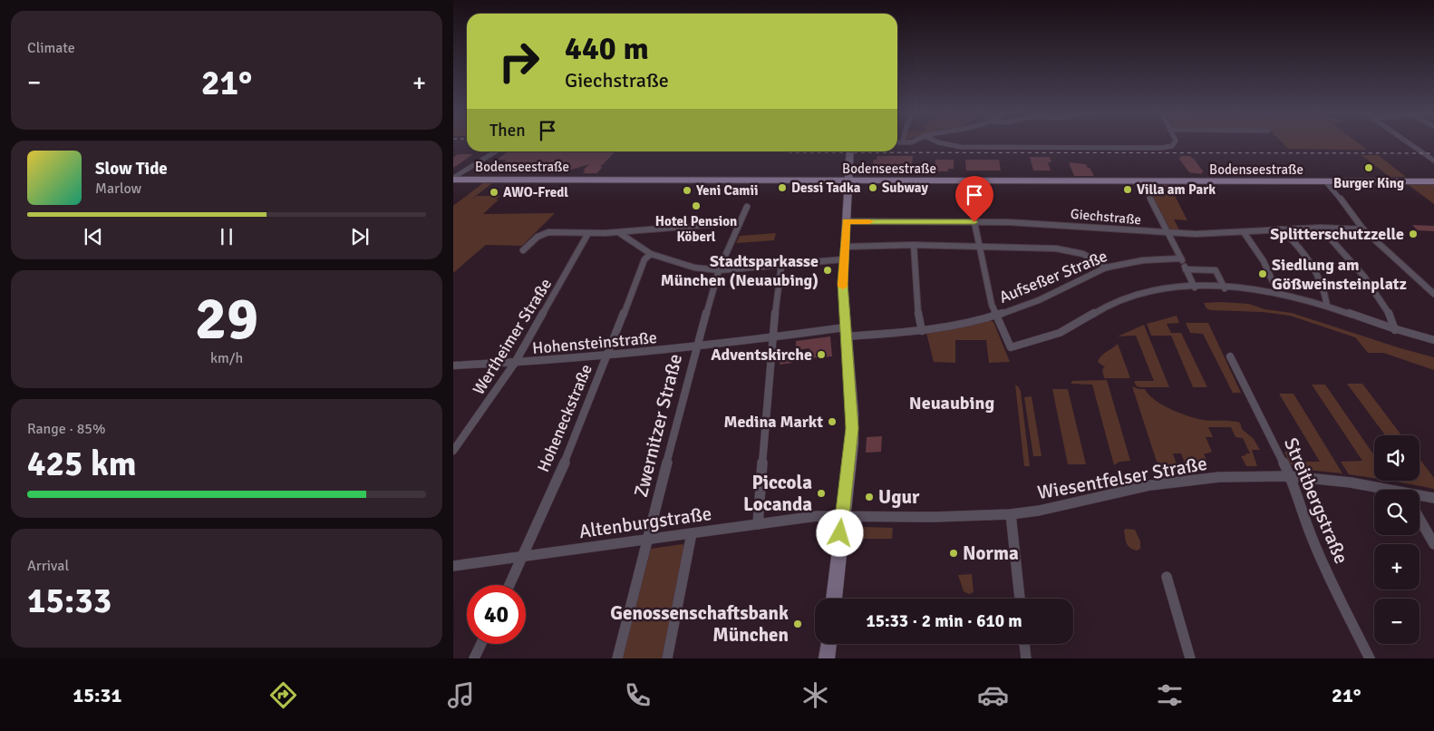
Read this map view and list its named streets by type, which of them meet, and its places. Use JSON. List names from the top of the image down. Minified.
{"streets":{"main road":["Bodenseestraße"],"street":["Giechstraße","Aufseßer Straße","Wertheimer Straße","Hohensteinstraße","Hoheneckstraße","Zwernitzer Straße","Wiesentfelser Straße","Streitbergstraße","Altenburgstraße"]},"crossings":[["Aufseßer Straße","Hohensteinstraße"],["Wertheimer Straße","Hohensteinstraße"],["Hohensteinstraße","Hoheneckstraße"],["Hohensteinstraße","Zwernitzer Straße"],["Hoheneckstraße","Altenburgstraße"],["Zwernitzer Straße","Altenburgstraße"],["Wiesentfelser Straße","Streitbergstraße"],["Wiesentfelser Straße","Altenburgstraße"]],"districts":["Neuaubing"],"places":["Burger King","Dessi Tadka","Subway","Villa am Park","Yeni Camii","AWO-Fredl","Hotel Pension Köberl","Splitterschutzzelle","Stadtsparkasse München (Neuaubing)","Siedlung am Gößweinsteinplatz","Adventskirche","Medina Markt","Piccola Locanda","Ugur","Norma","Genossenschaftsbank München"],"page":{"tile":["Climate",["29","km/h"],["Range · 85%","425 km"],["Arrival","15:33"]],"turn":["440 m","Giechstraße"],"heat":["−","21°","+"],"then":"Then","song":["Slow Tide","Marlow"],"map_buttons":["+","−"],"limit":"40","trip":"15:33 · 2 min · 610 m","tabs":["15:31","21°"]}}
